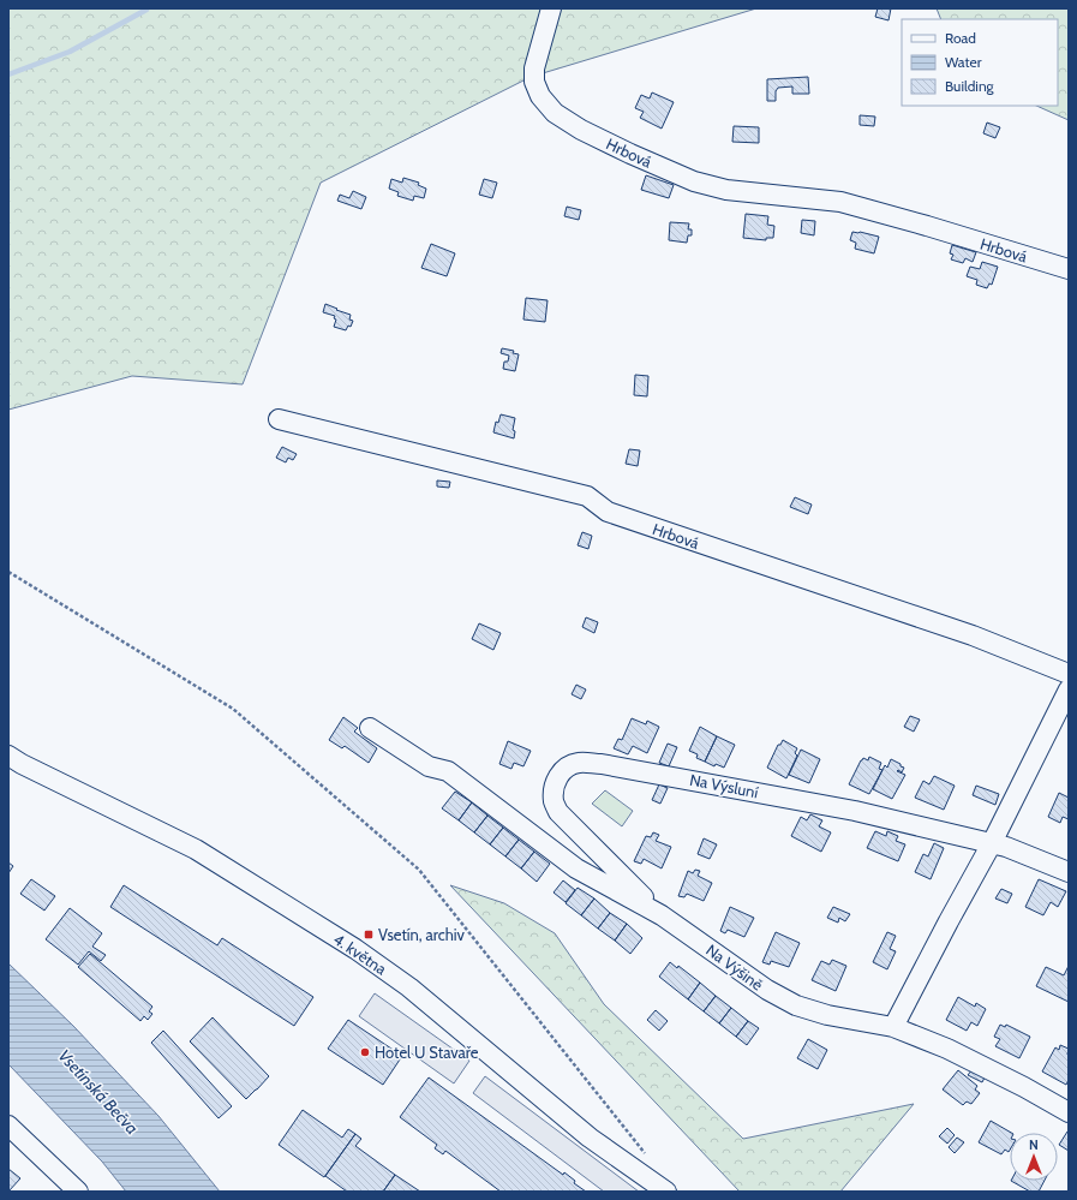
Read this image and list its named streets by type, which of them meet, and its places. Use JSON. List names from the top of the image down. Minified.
{"streets":{"street":["Hrbová","Na Výsluní","4. května","Na Výšině"]},"crossings":[["Na Výsluní","Na Výšině"]],"water":["Vsetínská Bečva"],"places":{"transit":["Vsetín, archiv"],"other":["Hotel U Stavaře"]},"legend":["Road","Water","Building"],"north":"top"}
